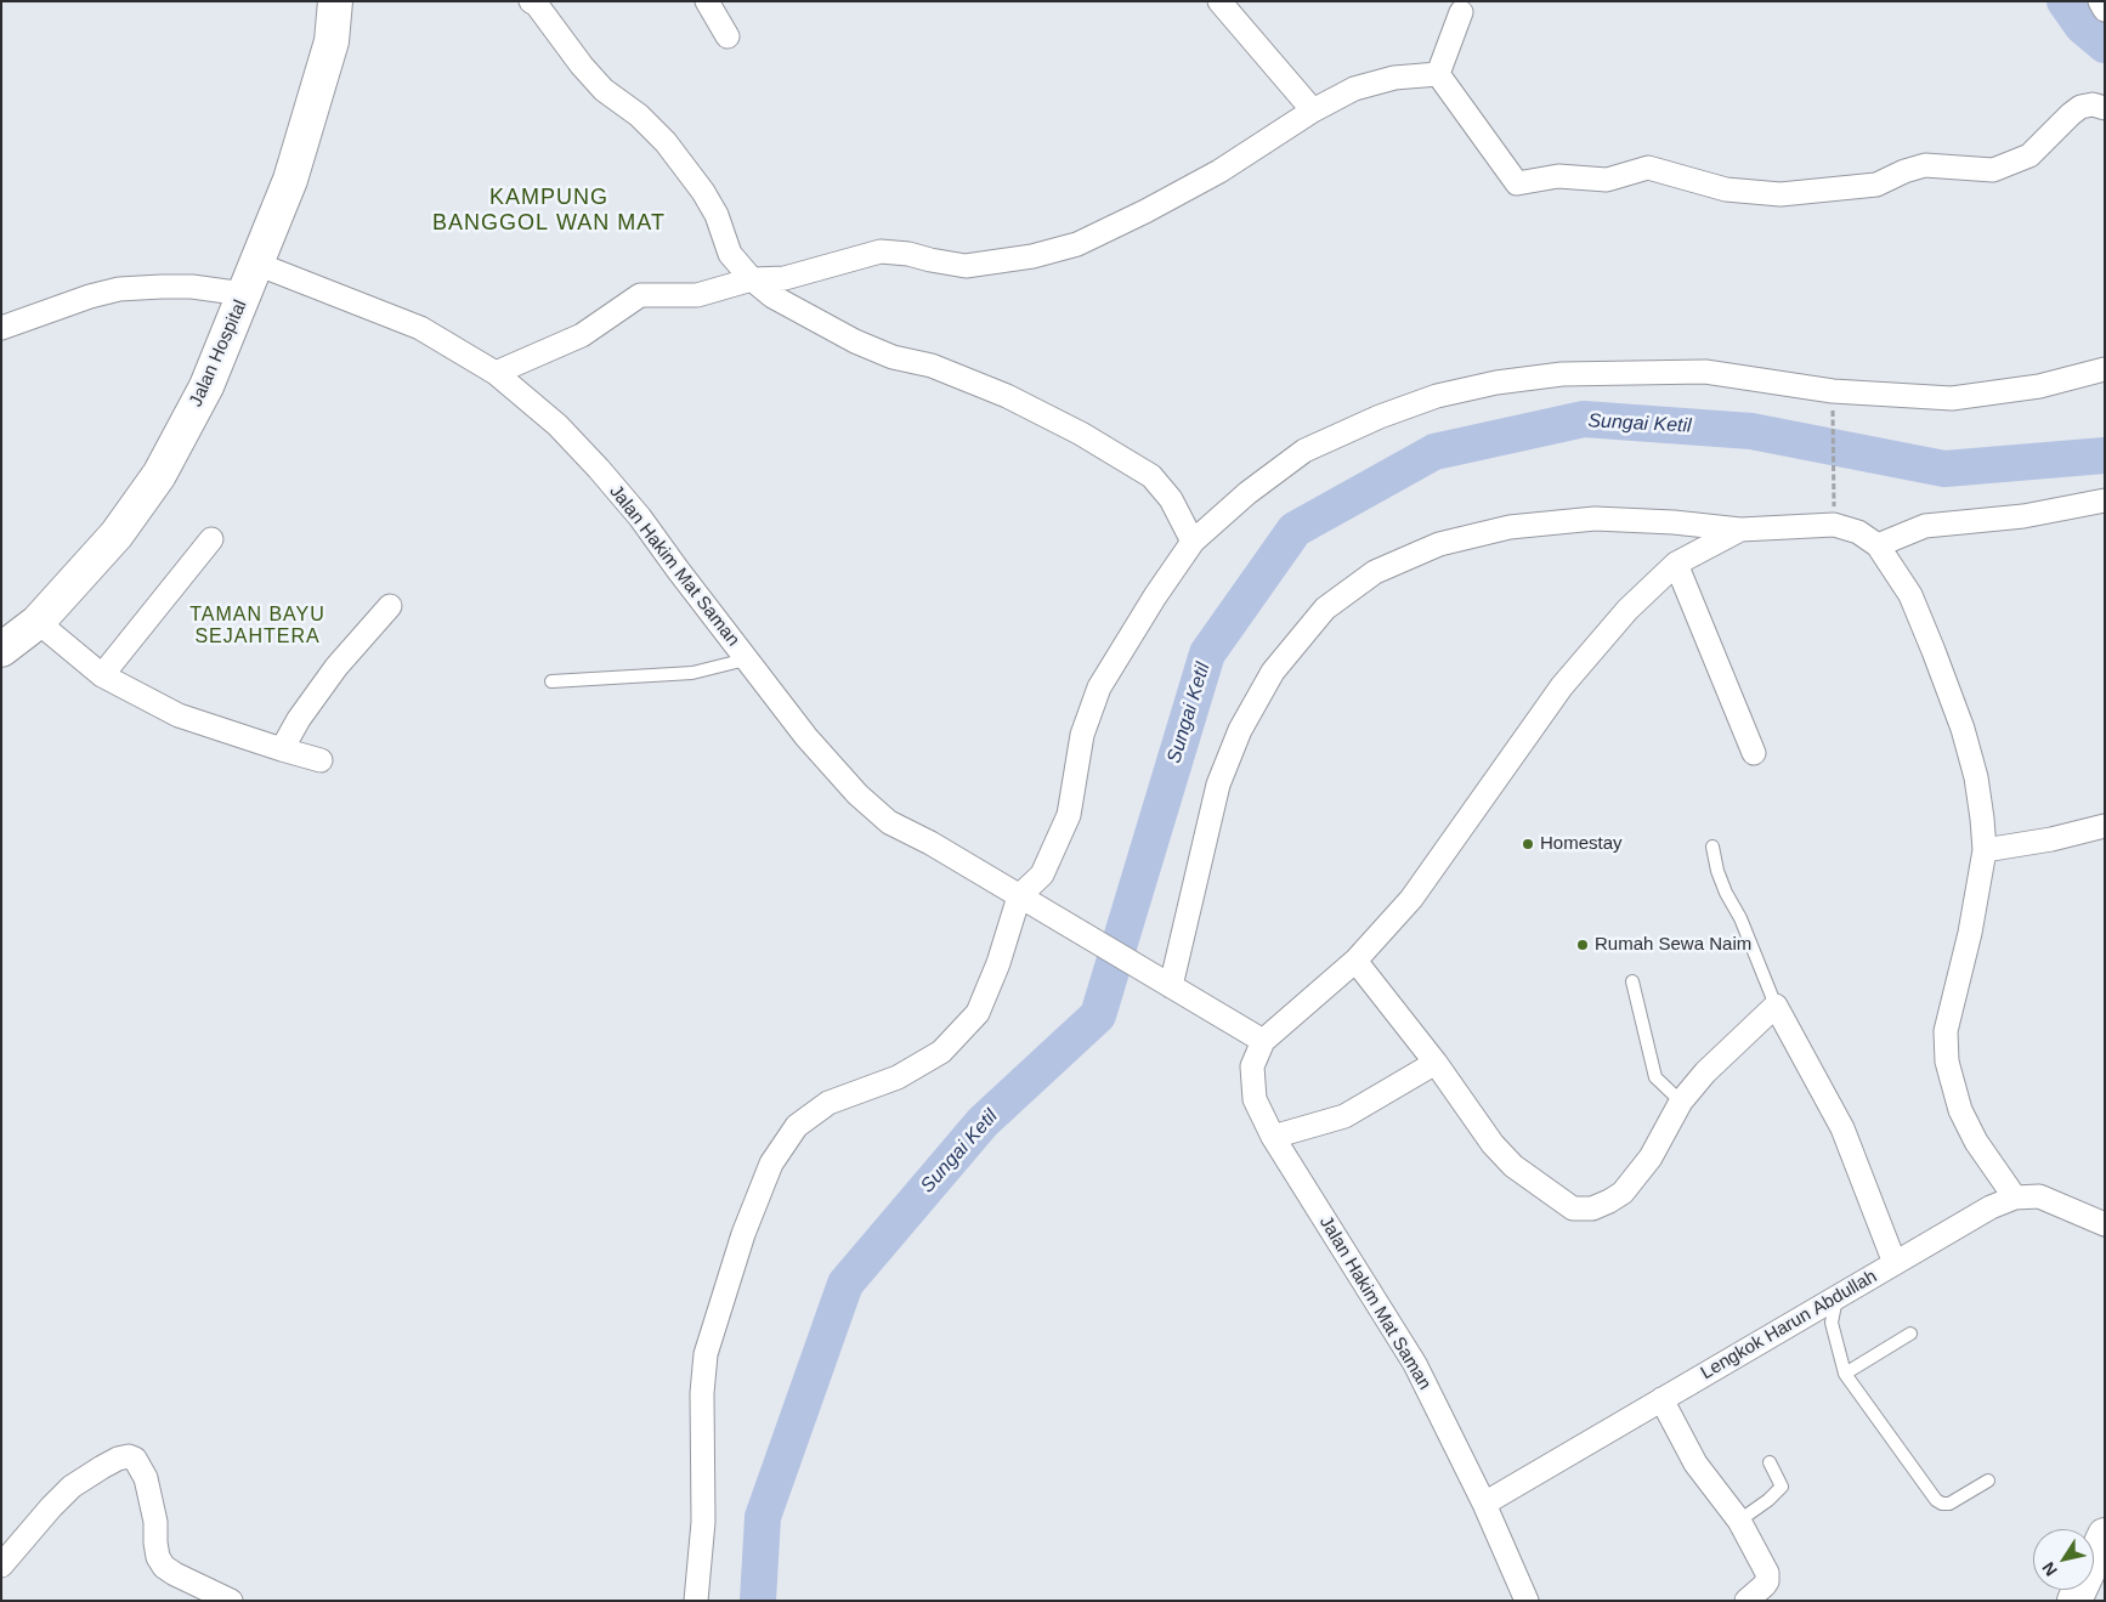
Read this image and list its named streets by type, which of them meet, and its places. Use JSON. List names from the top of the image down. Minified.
{"streets":{"main road":["Jalan Hospital"],"street":["Jalan Hakim Mat Saman","Lengkok Harun Abdullah"]},"crossings":[["Jalan Hospital","Jalan Hakim Mat Saman"],["Jalan Hakim Mat Saman","Lengkok Harun Abdullah"]],"districts":["KAMPUNG BANGGOL WAN MAT","TAMAN BAYU SEJAHTERA"],"water":["Sungai Ketil"],"places":["Homestay","Rumah Sewa Naim"],"north":"bottom left"}
